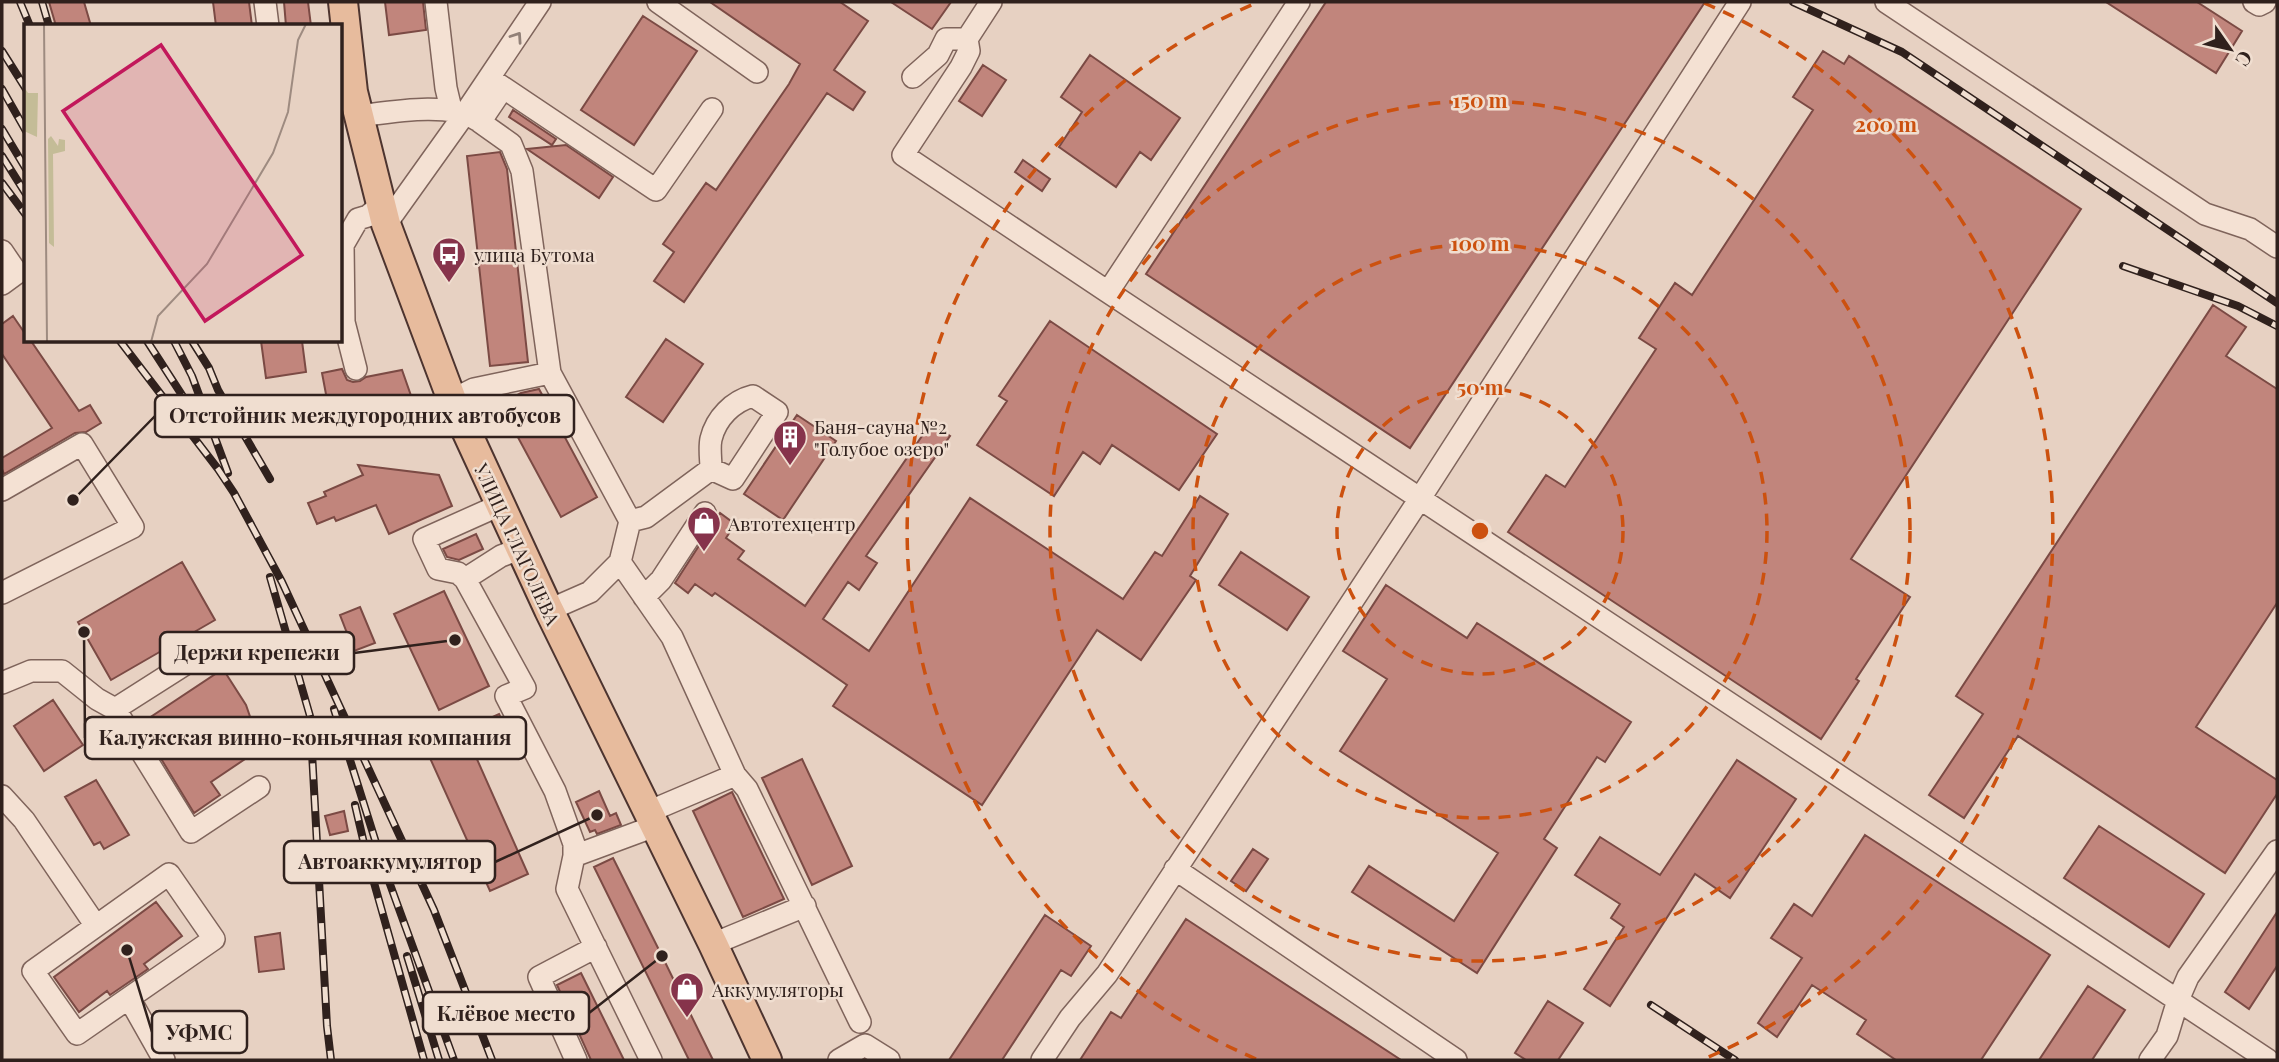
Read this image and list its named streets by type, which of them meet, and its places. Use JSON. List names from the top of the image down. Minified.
{"streets":{"main road":["УЛИЦА ГЛАГОЛЕВА"]},"places":{"bus stop":["улица Бутома"],"building":["Баня-сауна №2 \"Голубое озеро\""],"other":["Отстойник междугородних автобусов","Калужская винно-коньячная компания","Держи крепежи","Автоаккумулятор","УФМС","Клёвое место"],"shop":["Автотехцентр","Аккумуляторы"]},"north":"bottom right","rings":["150 m","200 m","100 m","50 m"]}
